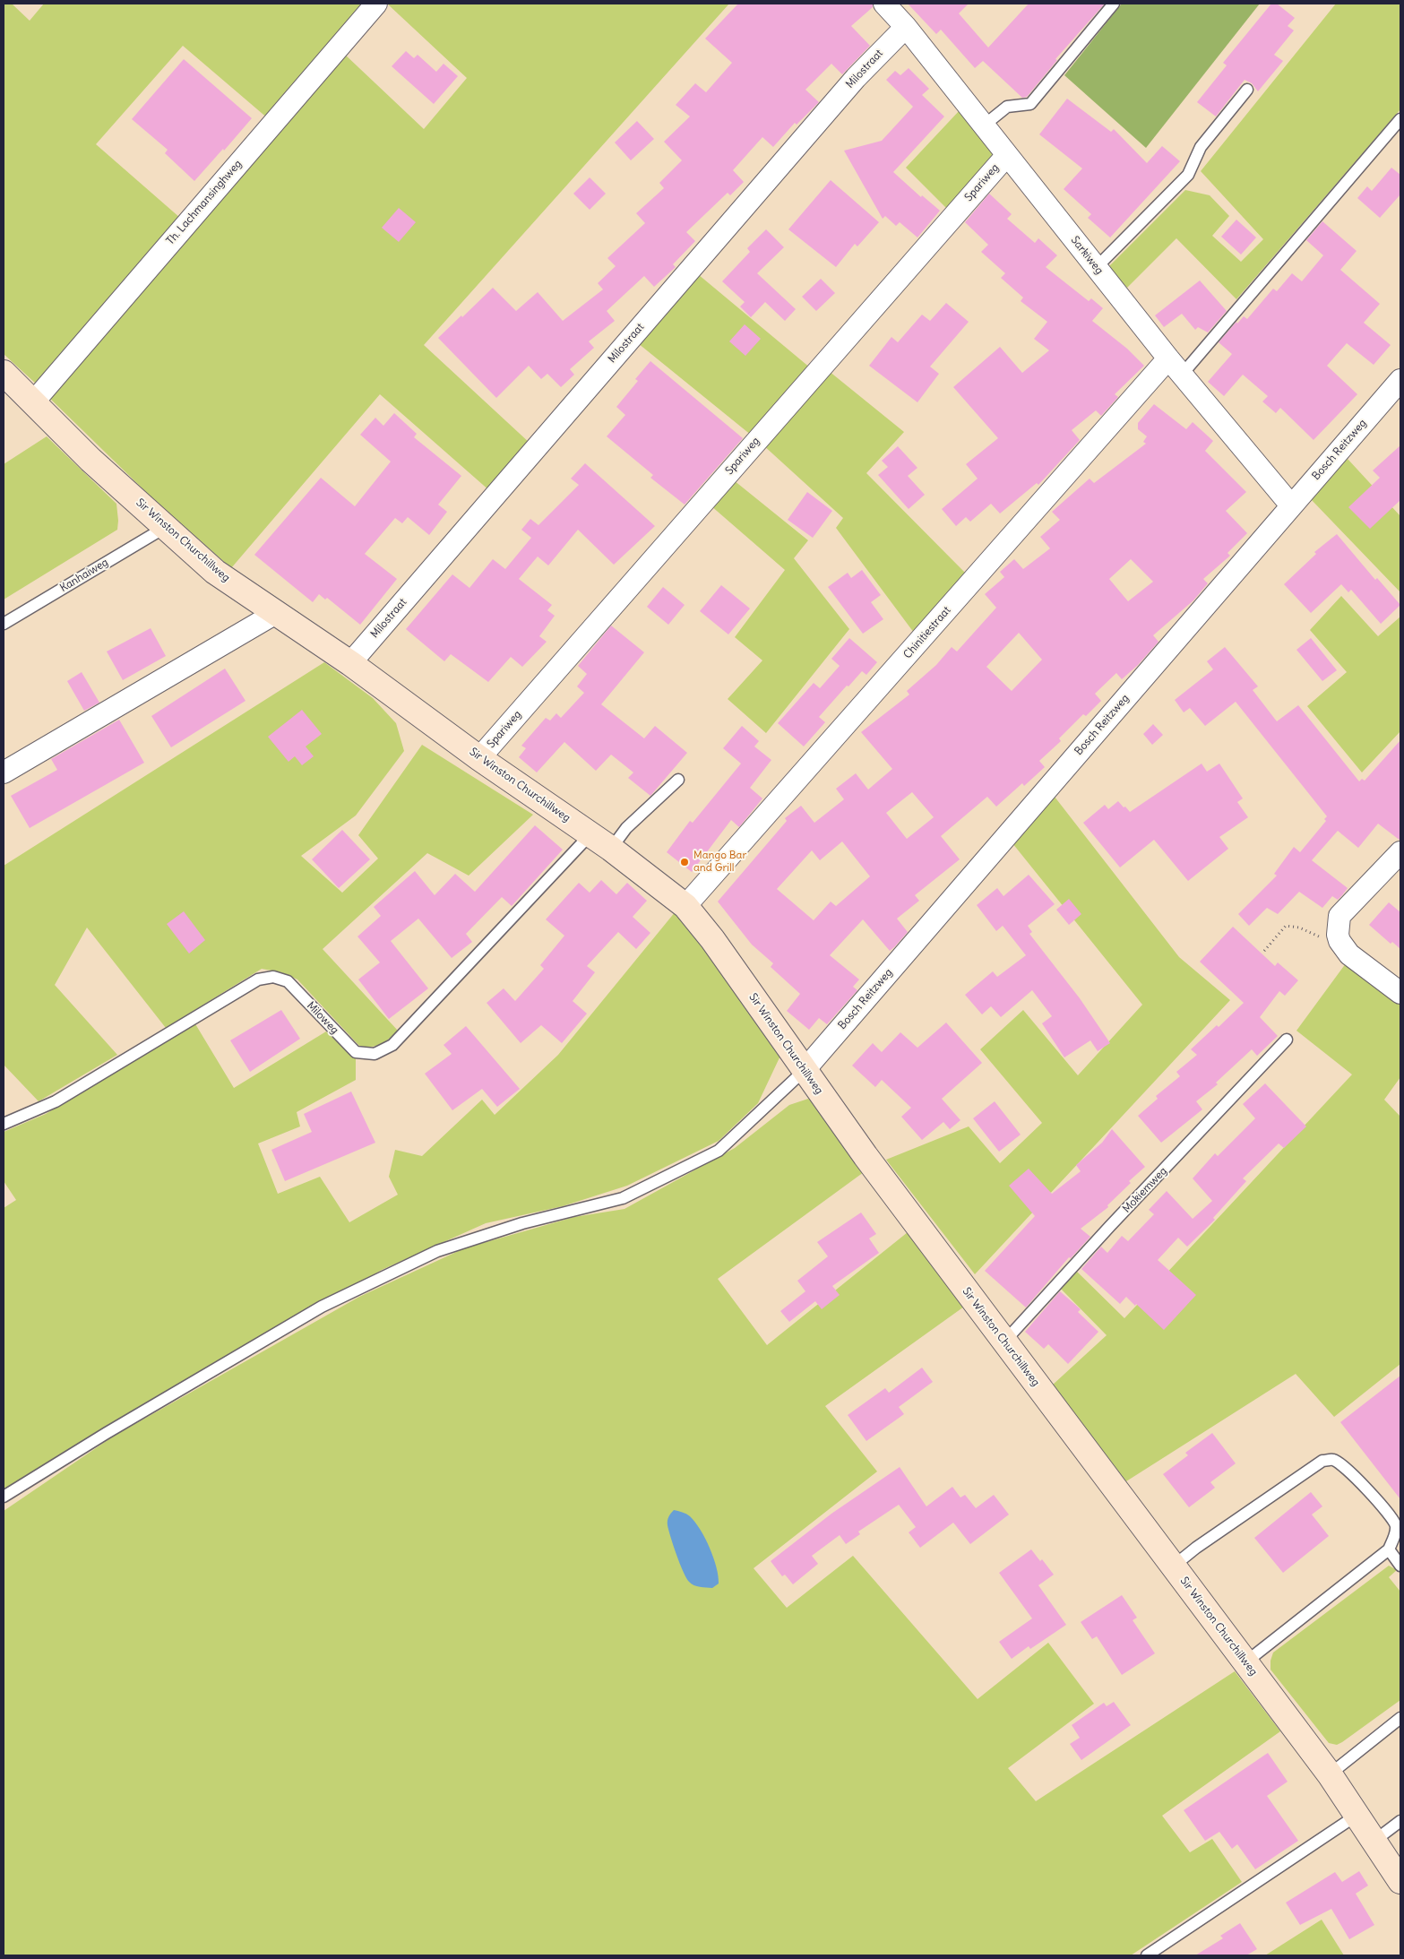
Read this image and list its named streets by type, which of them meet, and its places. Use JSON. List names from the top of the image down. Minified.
{"streets":{"street":["Milostraat","Spariweg","Th. Lachmansinghweg","Sarkiweg","Bosch Reitzweg","Sir Winston Churchillweg","Chinitiestraat"],"lane":["Kanhaiweg","Miloweg","Mokiemweg"]},"crossings":[["Milostraat","Sarkiweg"],["Milostraat","Sir Winston Churchillweg"],["Spariweg","Sarkiweg"],["Spariweg","Sir Winston Churchillweg"],["Th. Lachmansinghweg","Sir Winston Churchillweg"],["Sarkiweg","Bosch Reitzweg"],["Sarkiweg","Chinitiestraat"],["Bosch Reitzweg","Sir Winston Churchillweg"],["Sir Winston Churchillweg","Kanhaiweg"],["Sir Winston Churchillweg","Chinitiestraat"],["Sir Winston Churchillweg","Miloweg"],["Sir Winston Churchillweg","Mokiemweg"]],"places":["Mango Bar and Grill"]}
